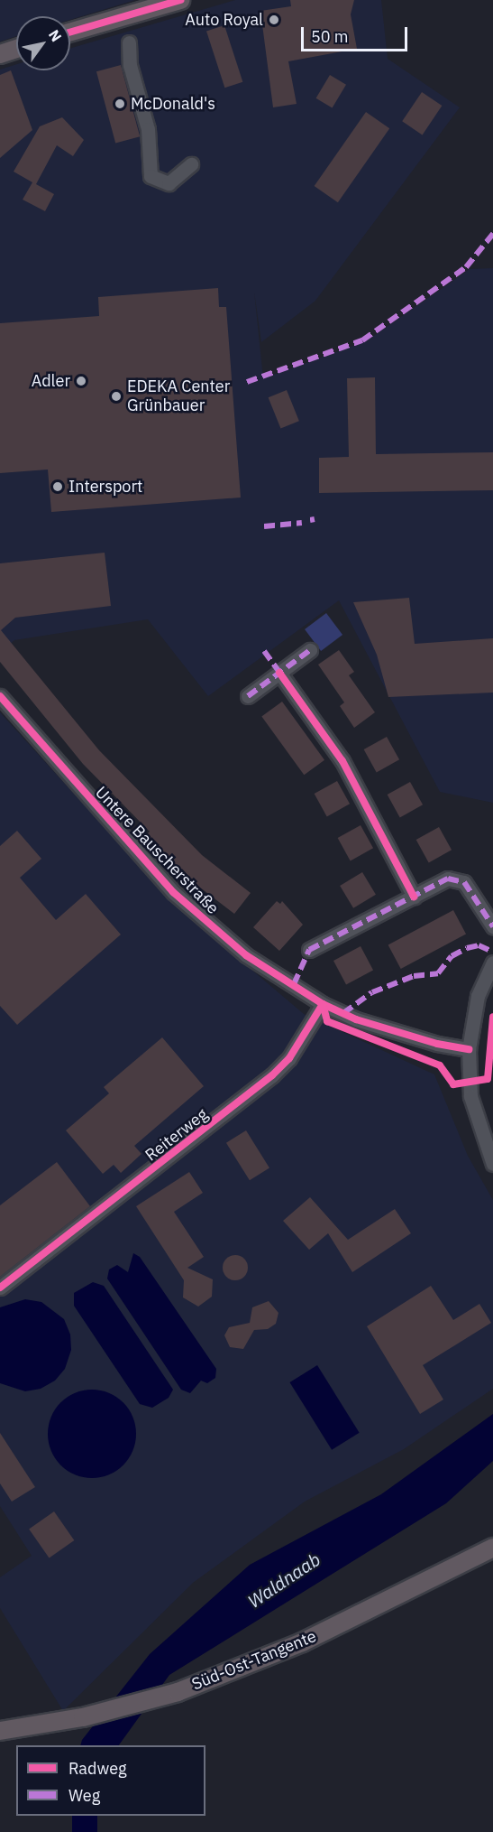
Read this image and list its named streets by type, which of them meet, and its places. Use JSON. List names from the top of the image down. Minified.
{"streets":{"main road":["Süd-Ost-Tangente"],"street":["Untere Bauscherstraße","Reiterweg"]},"crossings":[["Untere Bauscherstraße","Reiterweg"]],"water":["Waldnaab"],"places":["Auto Royal","McDonald's","Adler","EDEKA Center Grünbauer","Intersport"],"legend":["Radweg","Weg"],"scale_bar":"50 m","north":"top right"}
